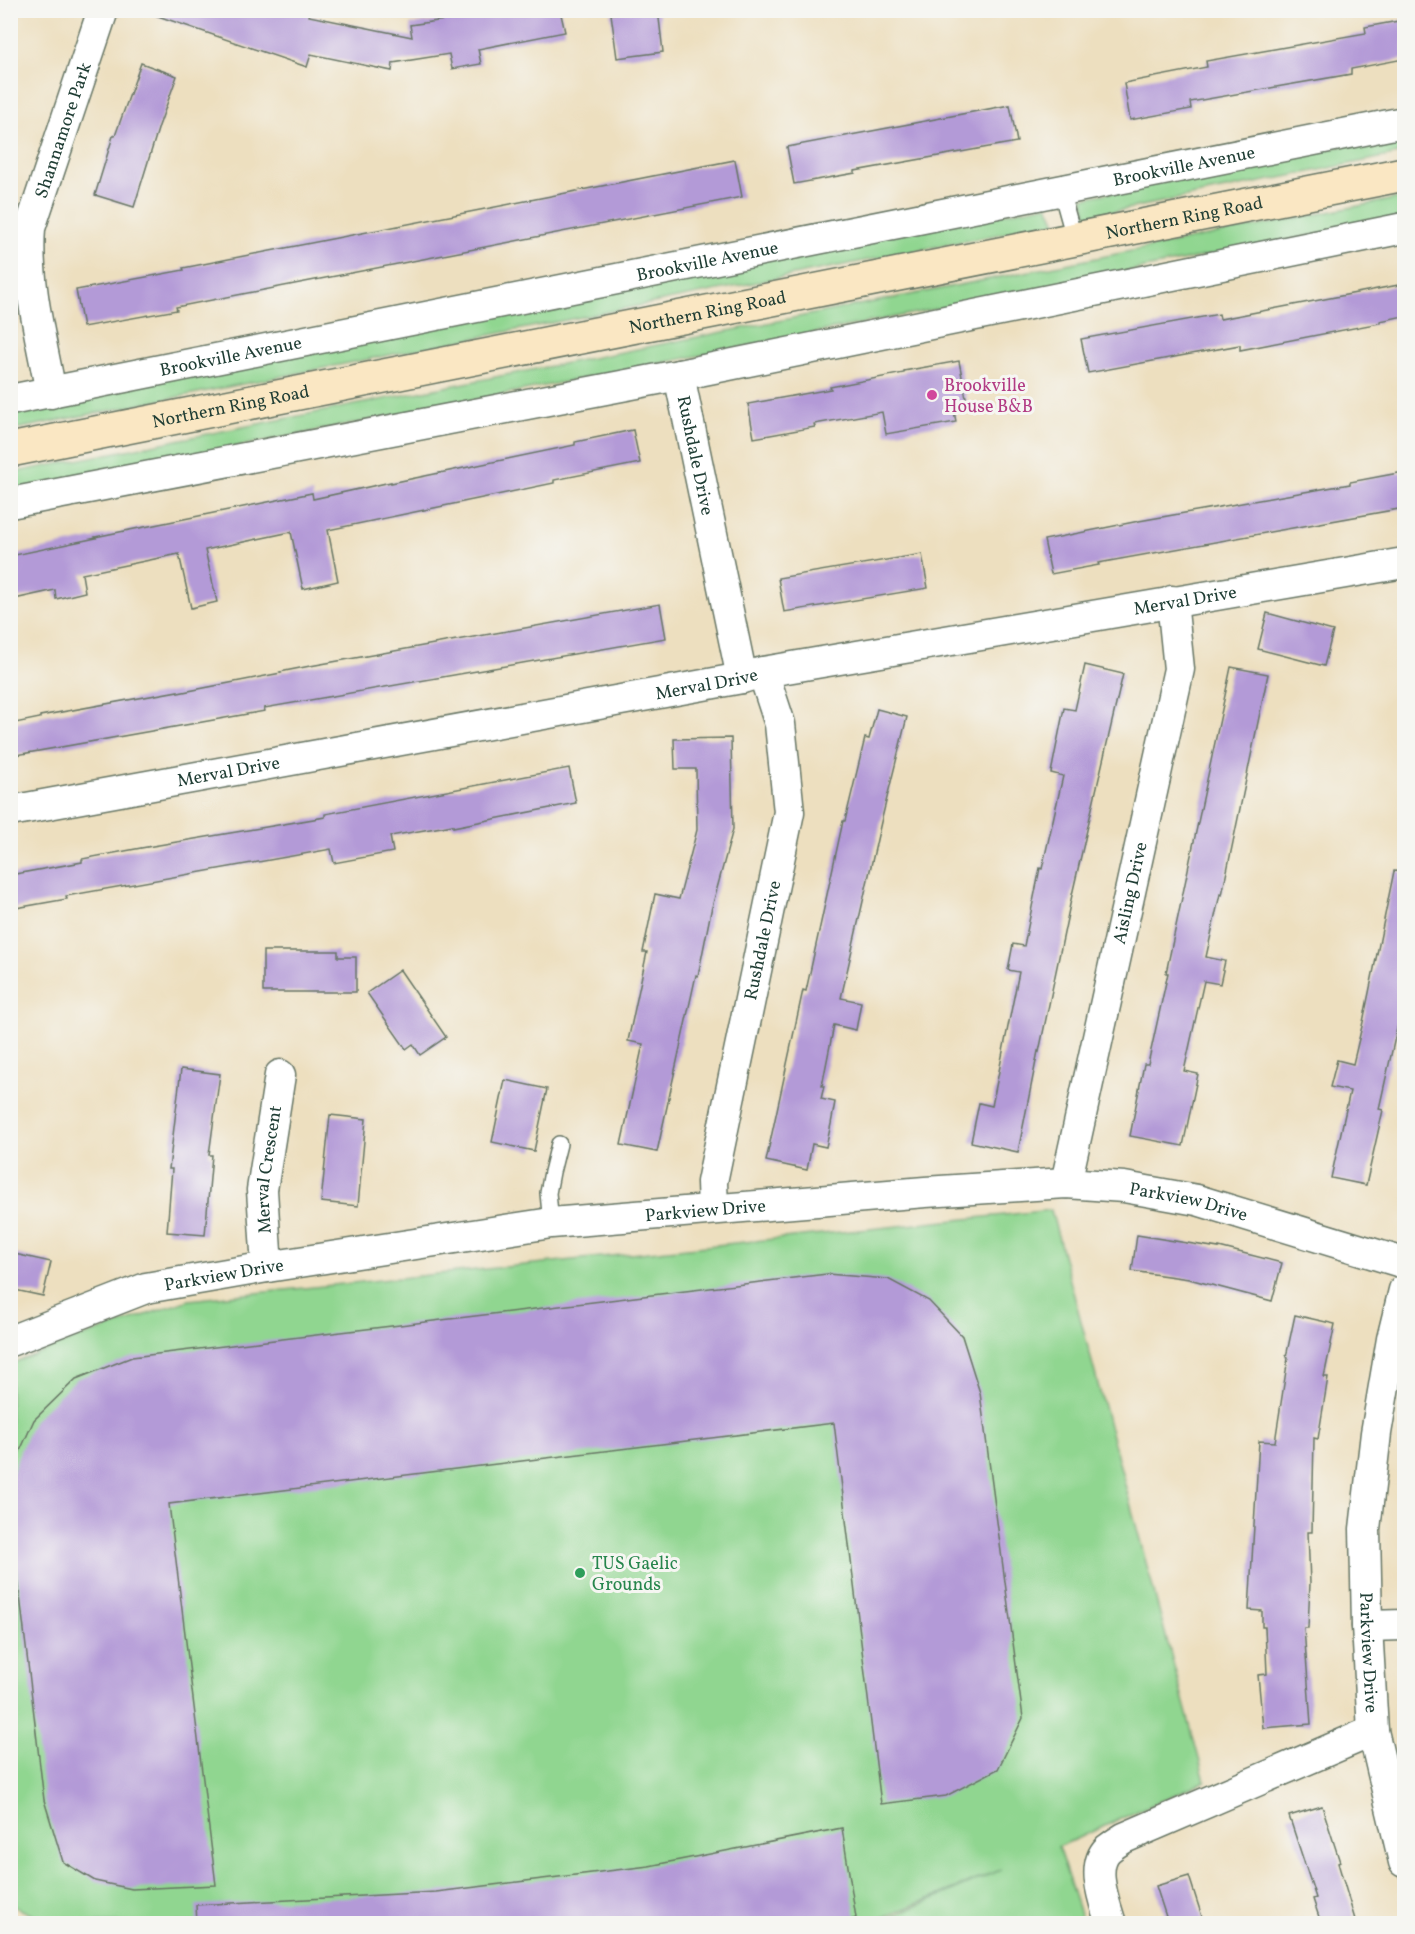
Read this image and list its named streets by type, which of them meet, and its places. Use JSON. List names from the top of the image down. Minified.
{"streets":{"main road":["Northern Ring Road"],"street":["Shannamore Park","Brookville Avenue","Rushdale Drive","Merval Drive","Aisling Drive","Merval Crescent","Parkview Drive"]},"crossings":[["Shannamore Park","Brookville Avenue"],["Rushdale Drive","Merval Drive"],["Rushdale Drive","Parkview Drive"],["Merval Drive","Aisling Drive"],["Aisling Drive","Parkview Drive"],["Merval Crescent","Parkview Drive"]],"places":["Brookville House B&B","TUS Gaelic Grounds"]}
